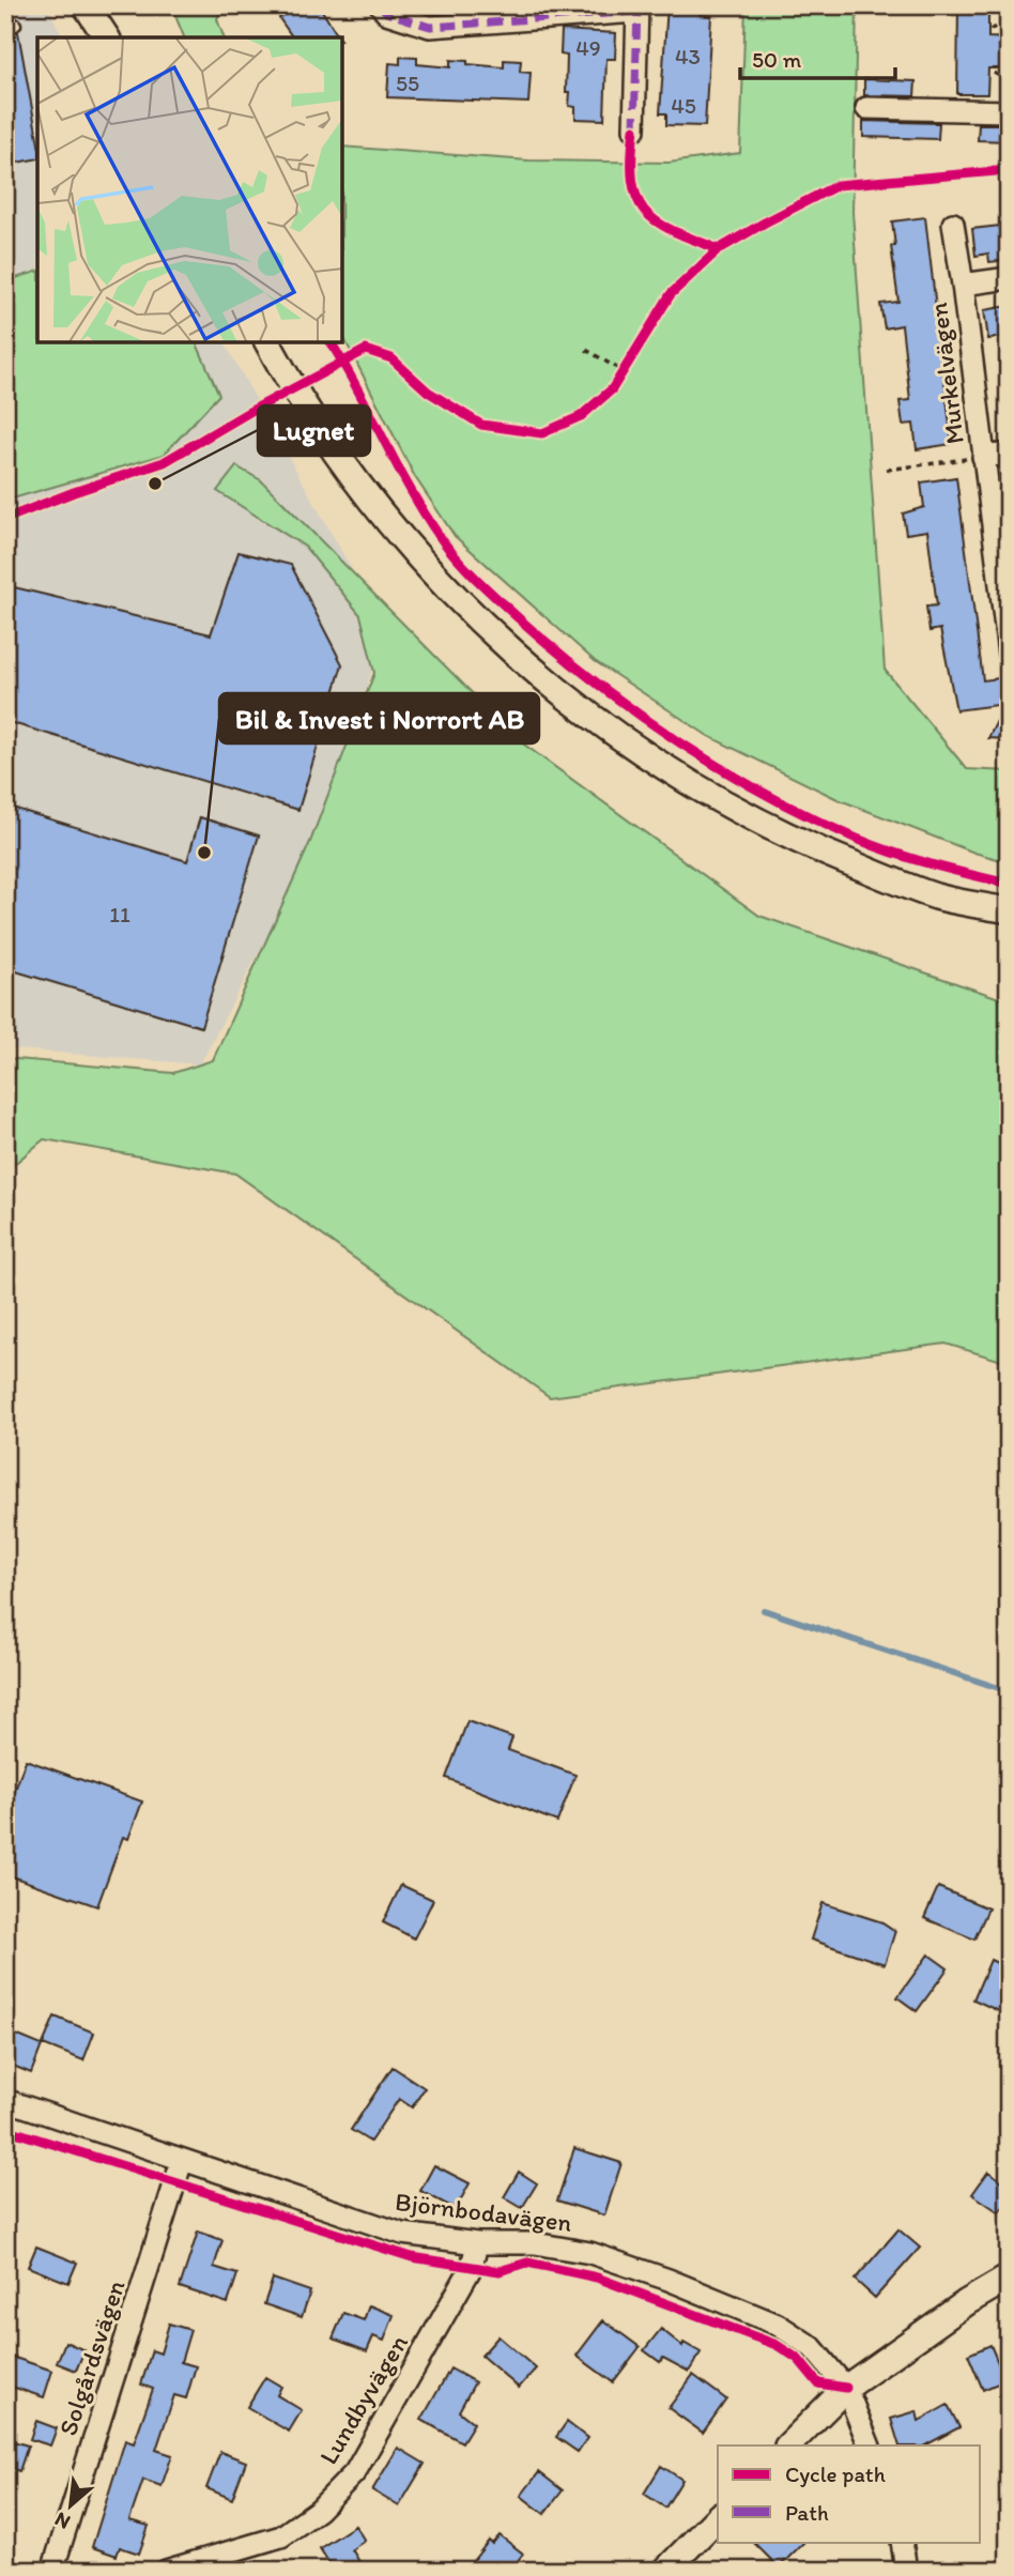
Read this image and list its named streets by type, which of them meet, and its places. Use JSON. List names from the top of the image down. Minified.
{"streets":{"street":["Murkelvägen","Björnbodavägen","Solgårdsvägen","Lundbyvägen"]},"crossings":[["Björnbodavägen","Solgårdsvägen"],["Björnbodavägen","Lundbyvägen"]],"places":["Lugnet","Bil & Invest i Norrort AB"],"house_numbers":["49","43","55","45","11"],"legend":["Cycle path","Path"],"scale_bar":"50 m","north":"bottom left"}
